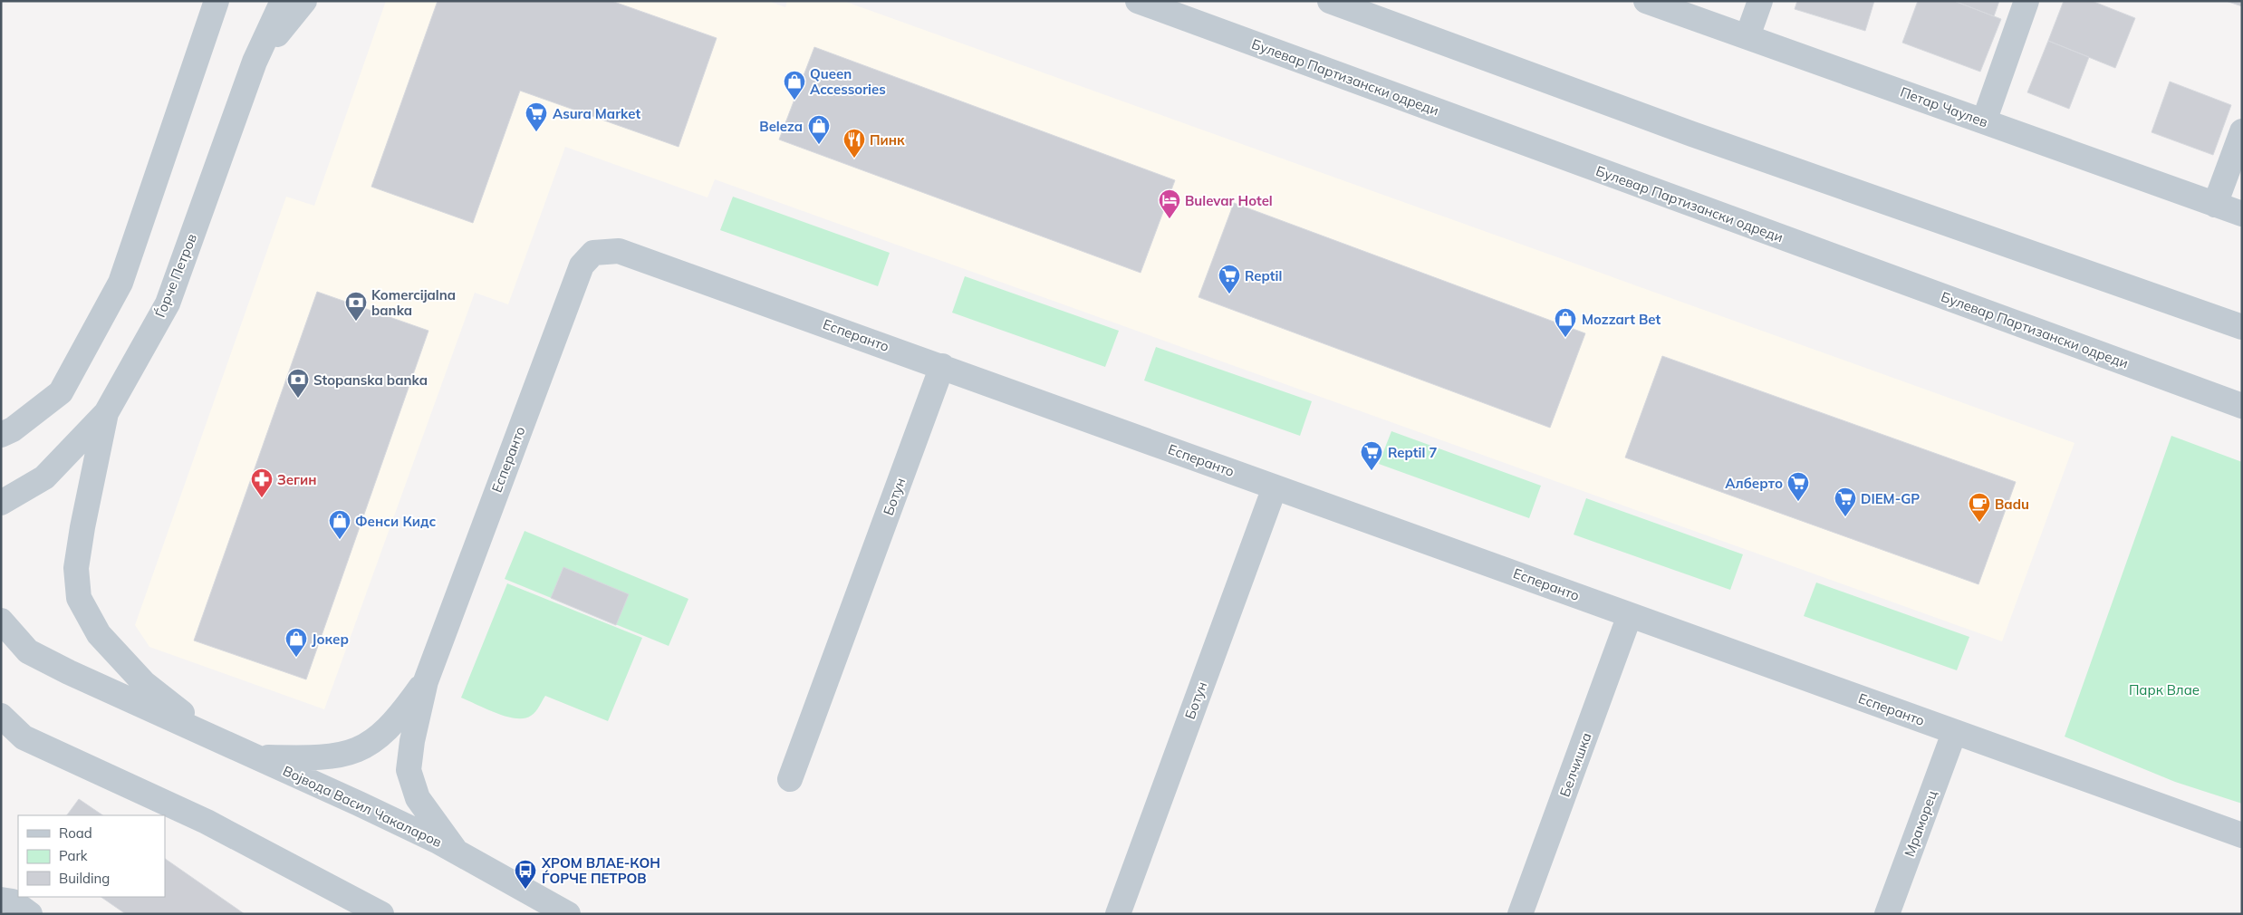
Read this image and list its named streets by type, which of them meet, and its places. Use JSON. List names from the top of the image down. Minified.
{"streets":{"street":["Булевар Партизански одреди","Петар Чаулев","Ѓорче Петров","Есперанто","Ботун","Белчишка","Војвода Васил Чакаларов","Мраморец"]},"crossings":[["Есперанто","Ботун"],["Есперанто","Белчишка"],["Есперанто","Војвода Васил Чакаларов"],["Есперанто","Мраморец"]],"parks":["Парк Влае"],"places":{"shop":["Queen Accessories","Beleza","Mozzart Bet","Фенси Кидс","Јокер"],"supermarket":["Asura Market","Reptil","Reptil 7","Алберто","DIEM-GP"],"restaurant":["Пинк"],"hotel":["Bulevar Hotel"],"bank":["Komercijalna banka","Stopanska banka"],"pharmacy":["Зегин"],"cafe":["Badu"],"bus stop":["ХРОМ ВЛАЕ-КОН ЃОРЧЕ ПЕТРОВ"]},"legend":["Road","Park","Building"]}
